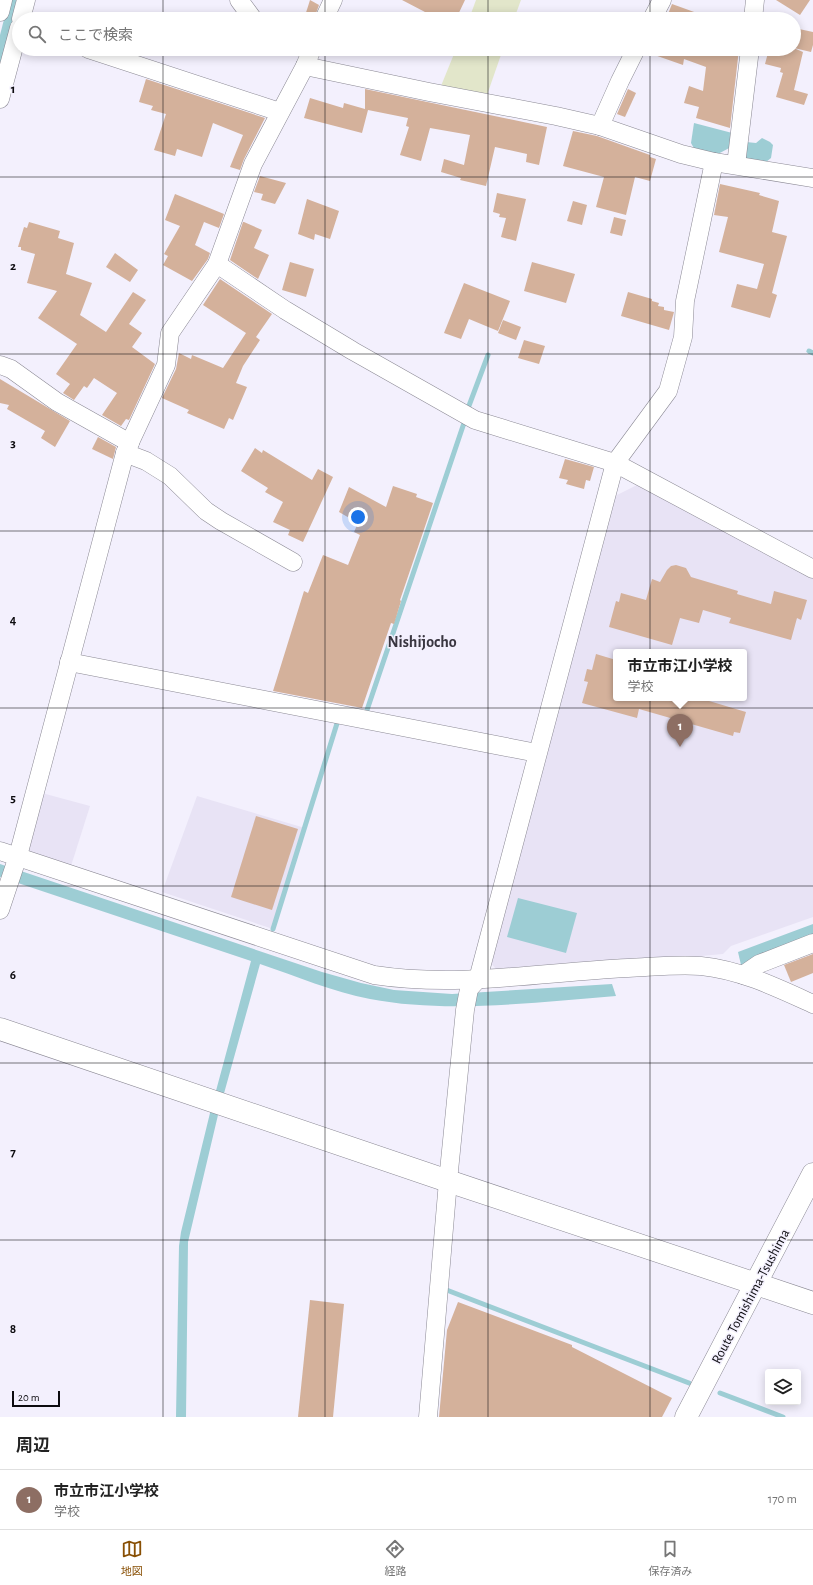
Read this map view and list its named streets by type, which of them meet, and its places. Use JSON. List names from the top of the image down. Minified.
{"streets":{"street":["Route Tomishima-Tsushima"]},"districts":["Nishijocho"],"scale_bar":"20 m","page":{"search":"ここで検索","popup":["市立市江小学校","学校"],"pins":"1","scale":"20 m","heading":"周辺","list":[{"mark":"1","name":"市立市江小学校","note":"学校","value":"170 m"}],"nav":["地図","経路","保存済み"]},"grid":{"rows":["1","2","3","4","5","6","7","8"]}}
